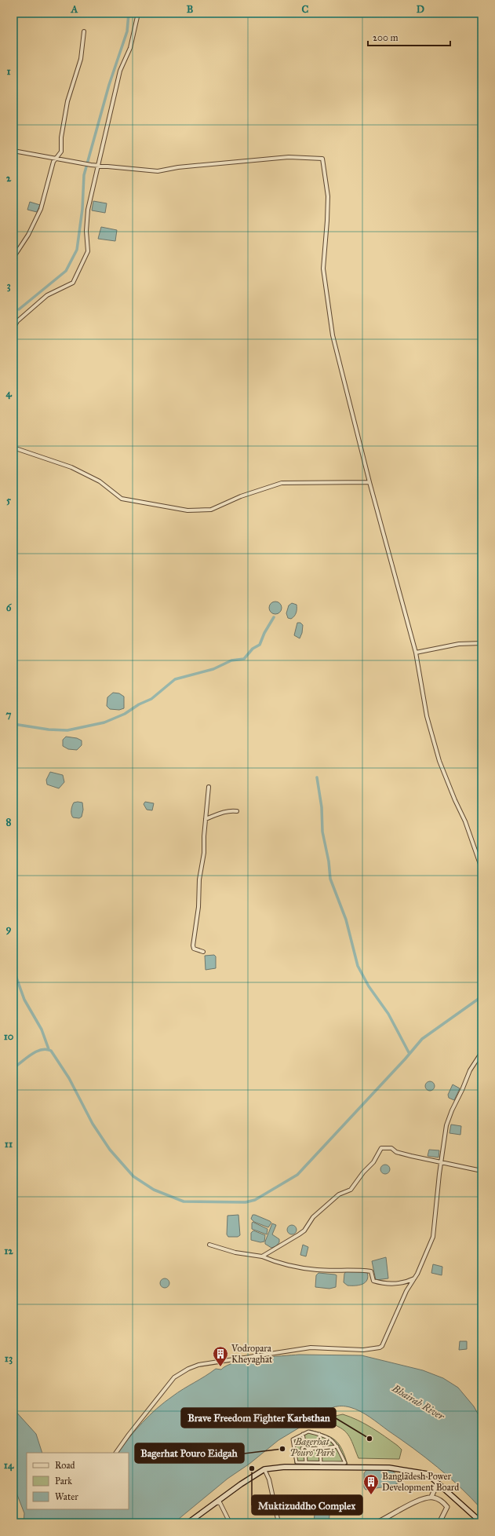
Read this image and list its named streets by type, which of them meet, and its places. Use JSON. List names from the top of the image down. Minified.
{"water":["Bhairab River"],"parks":["Bagerhat Pouro Park"],"places":{"building":["Vodropara Kheyaghat","Bangladesh Power Development Board"],"other":["Brave Freedom Fighter Karbsthan","Bagerhat Pouro Eidgah","Muktizuddho Complex"]},"legend":["Road","Park","Water"],"scale_bar":"200 m","grid":{"columns":["A","B","C","D"],"rows":["1","2","3","4","5","6","7","8","9","10","11","12","13","14"]}}
